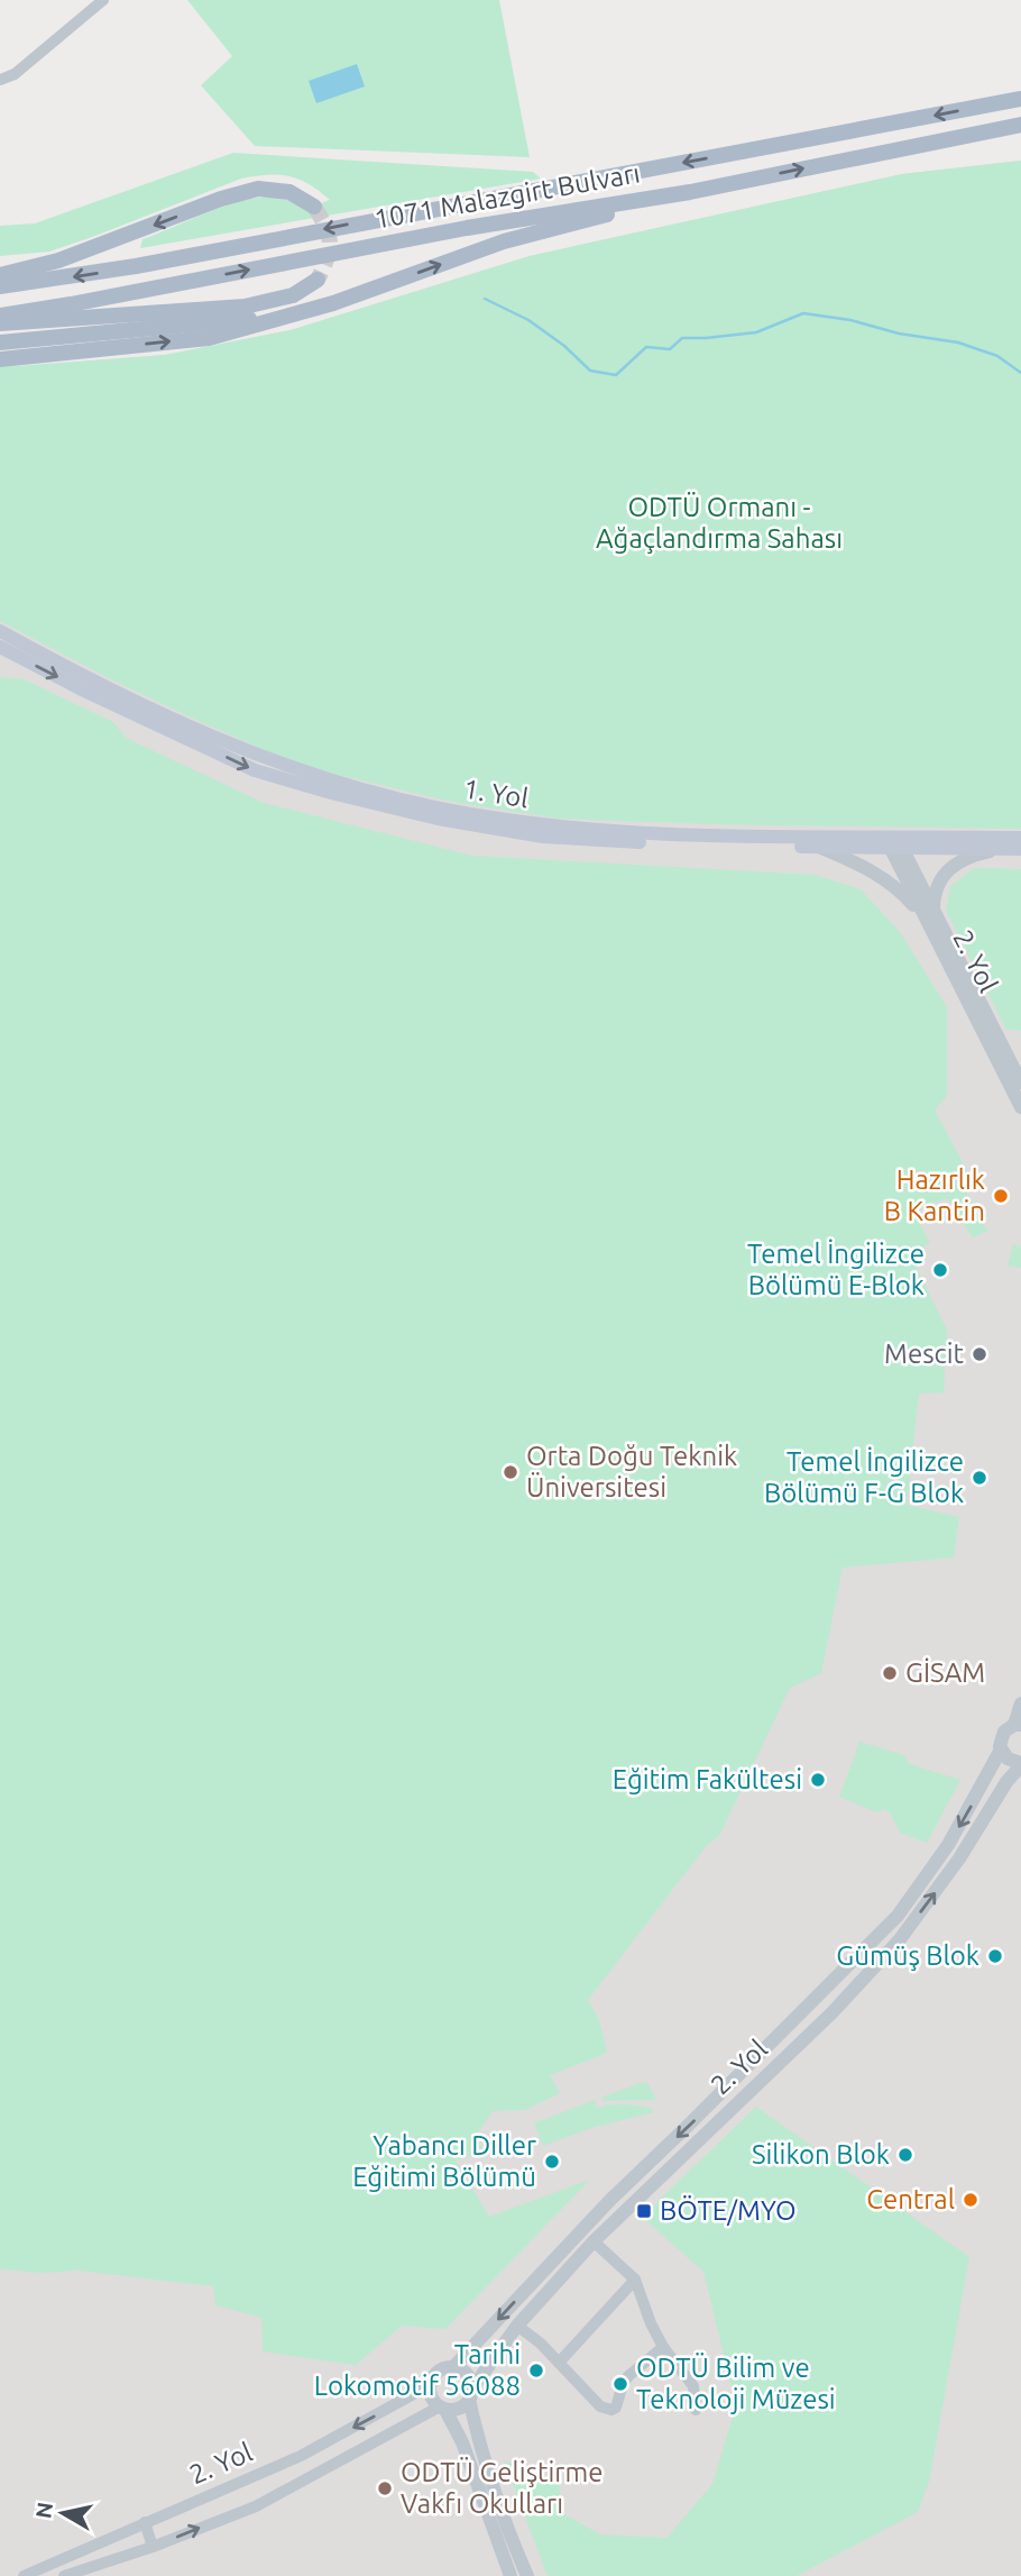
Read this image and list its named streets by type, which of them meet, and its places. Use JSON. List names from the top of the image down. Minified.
{"streets":{"main road":["1071 Malazgirt Bulvarı","1. Yol"],"street":["2. Yol"]},"crossings":[["1. Yol","2. Yol"]],"parks":["ODTÜ Ormanı - Ağaçlandırma Sahası"],"places":{"other":["Hazırlık B Kantin","Temel İngilizce Bölümü E-Blok","Mescit","Orta Doğu Teknik Üniversitesi","Temel İngilizce Bölümü F-G Blok","GİSAM","Eğitim Fakültesi","Gümüş Blok","Silikon Blok","Yabancı Diller Eğitimi Bölümü","Central","Tarihi Lokomotif 56088","ODTÜ Bilim ve Teknoloji Müzesi","ODTÜ Geliştirme Vakfı Okulları"],"transit":["BÖTE/MYO"]},"north":"left"}
